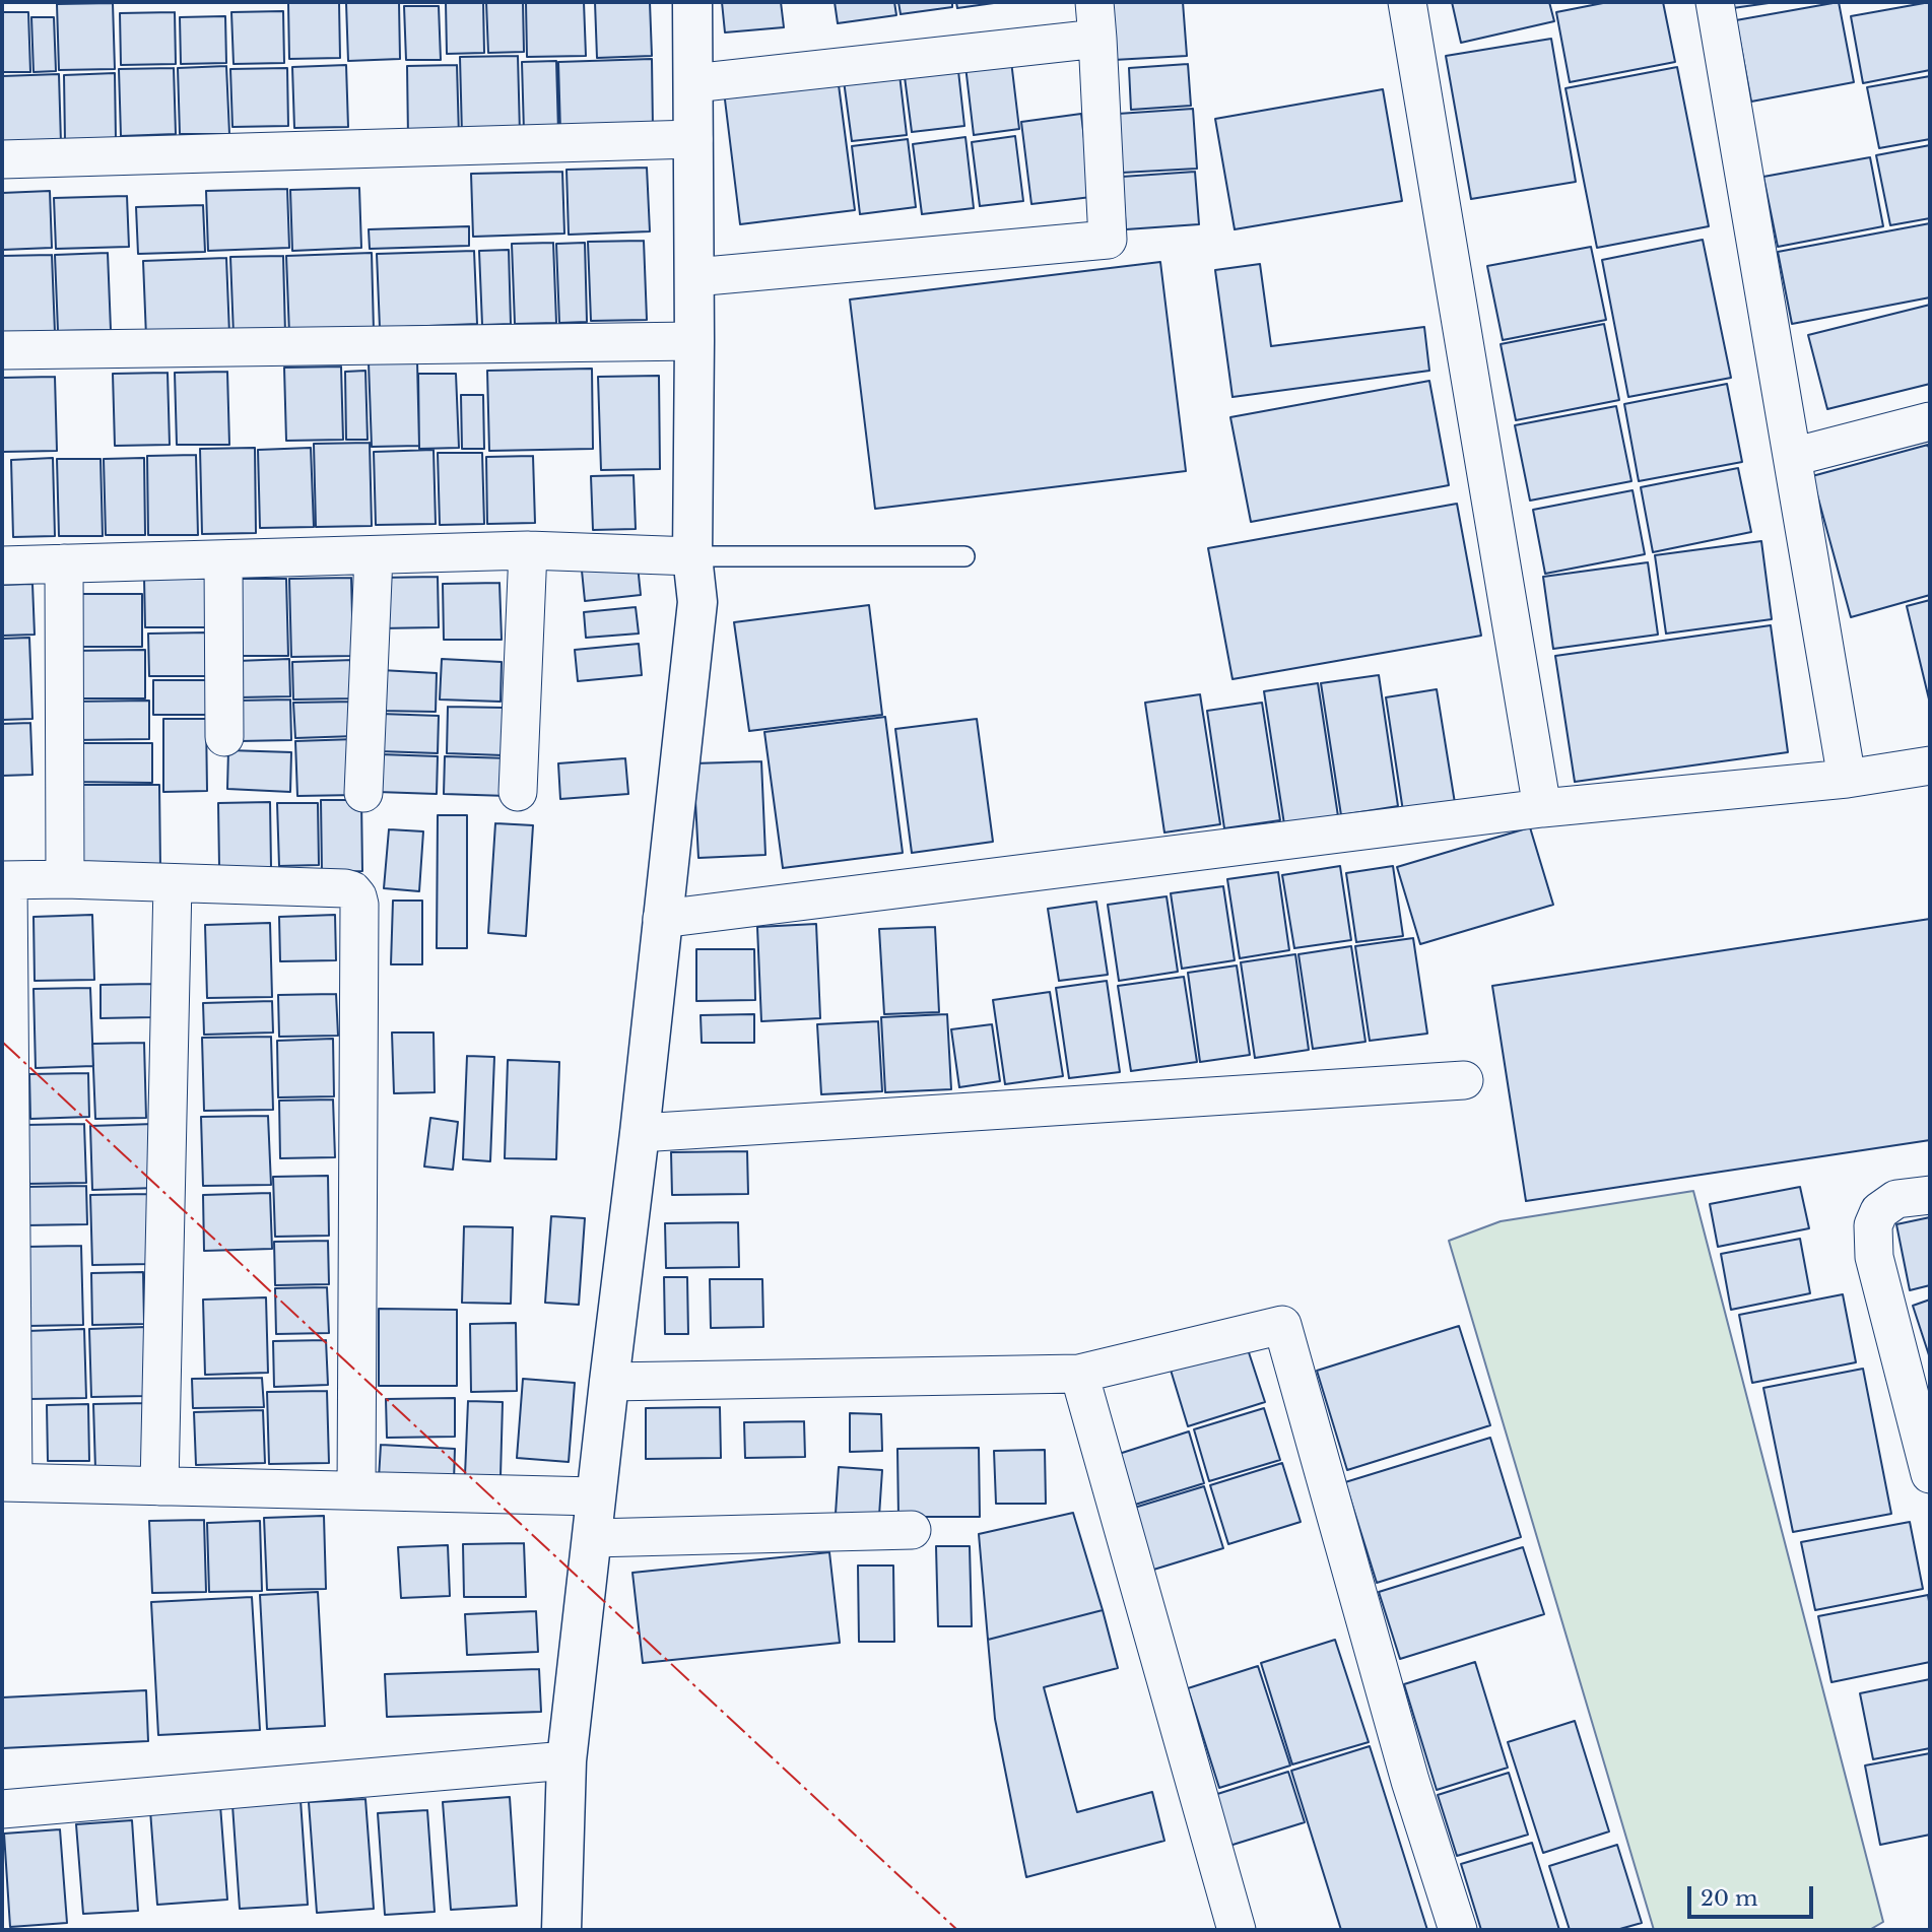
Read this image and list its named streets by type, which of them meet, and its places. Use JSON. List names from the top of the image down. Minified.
{"scale_bar":"20 m"}
